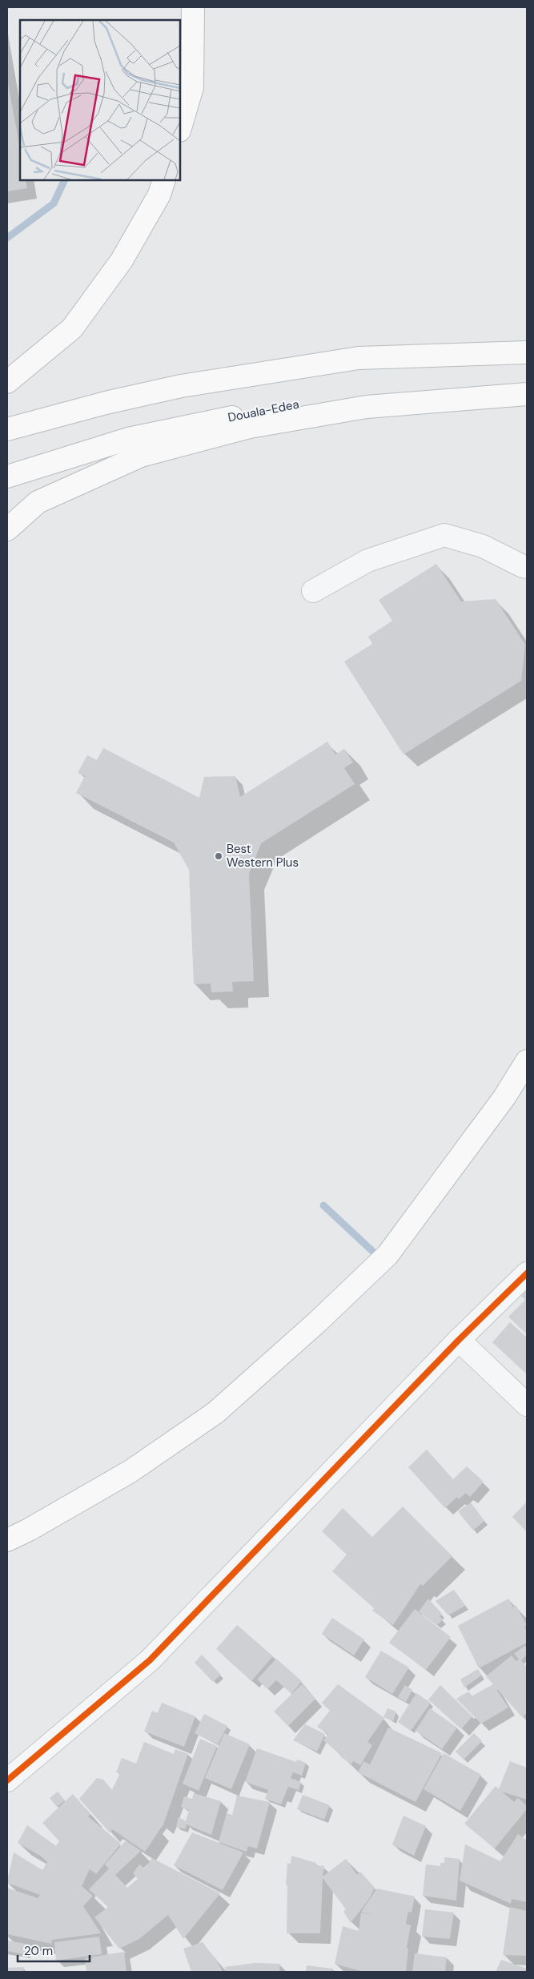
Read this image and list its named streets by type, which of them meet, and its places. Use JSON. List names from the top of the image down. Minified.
{"streets":{"highway":["Douala-Edea"]},"places":["Best Western Plus"],"scale_bar":"20 m"}
